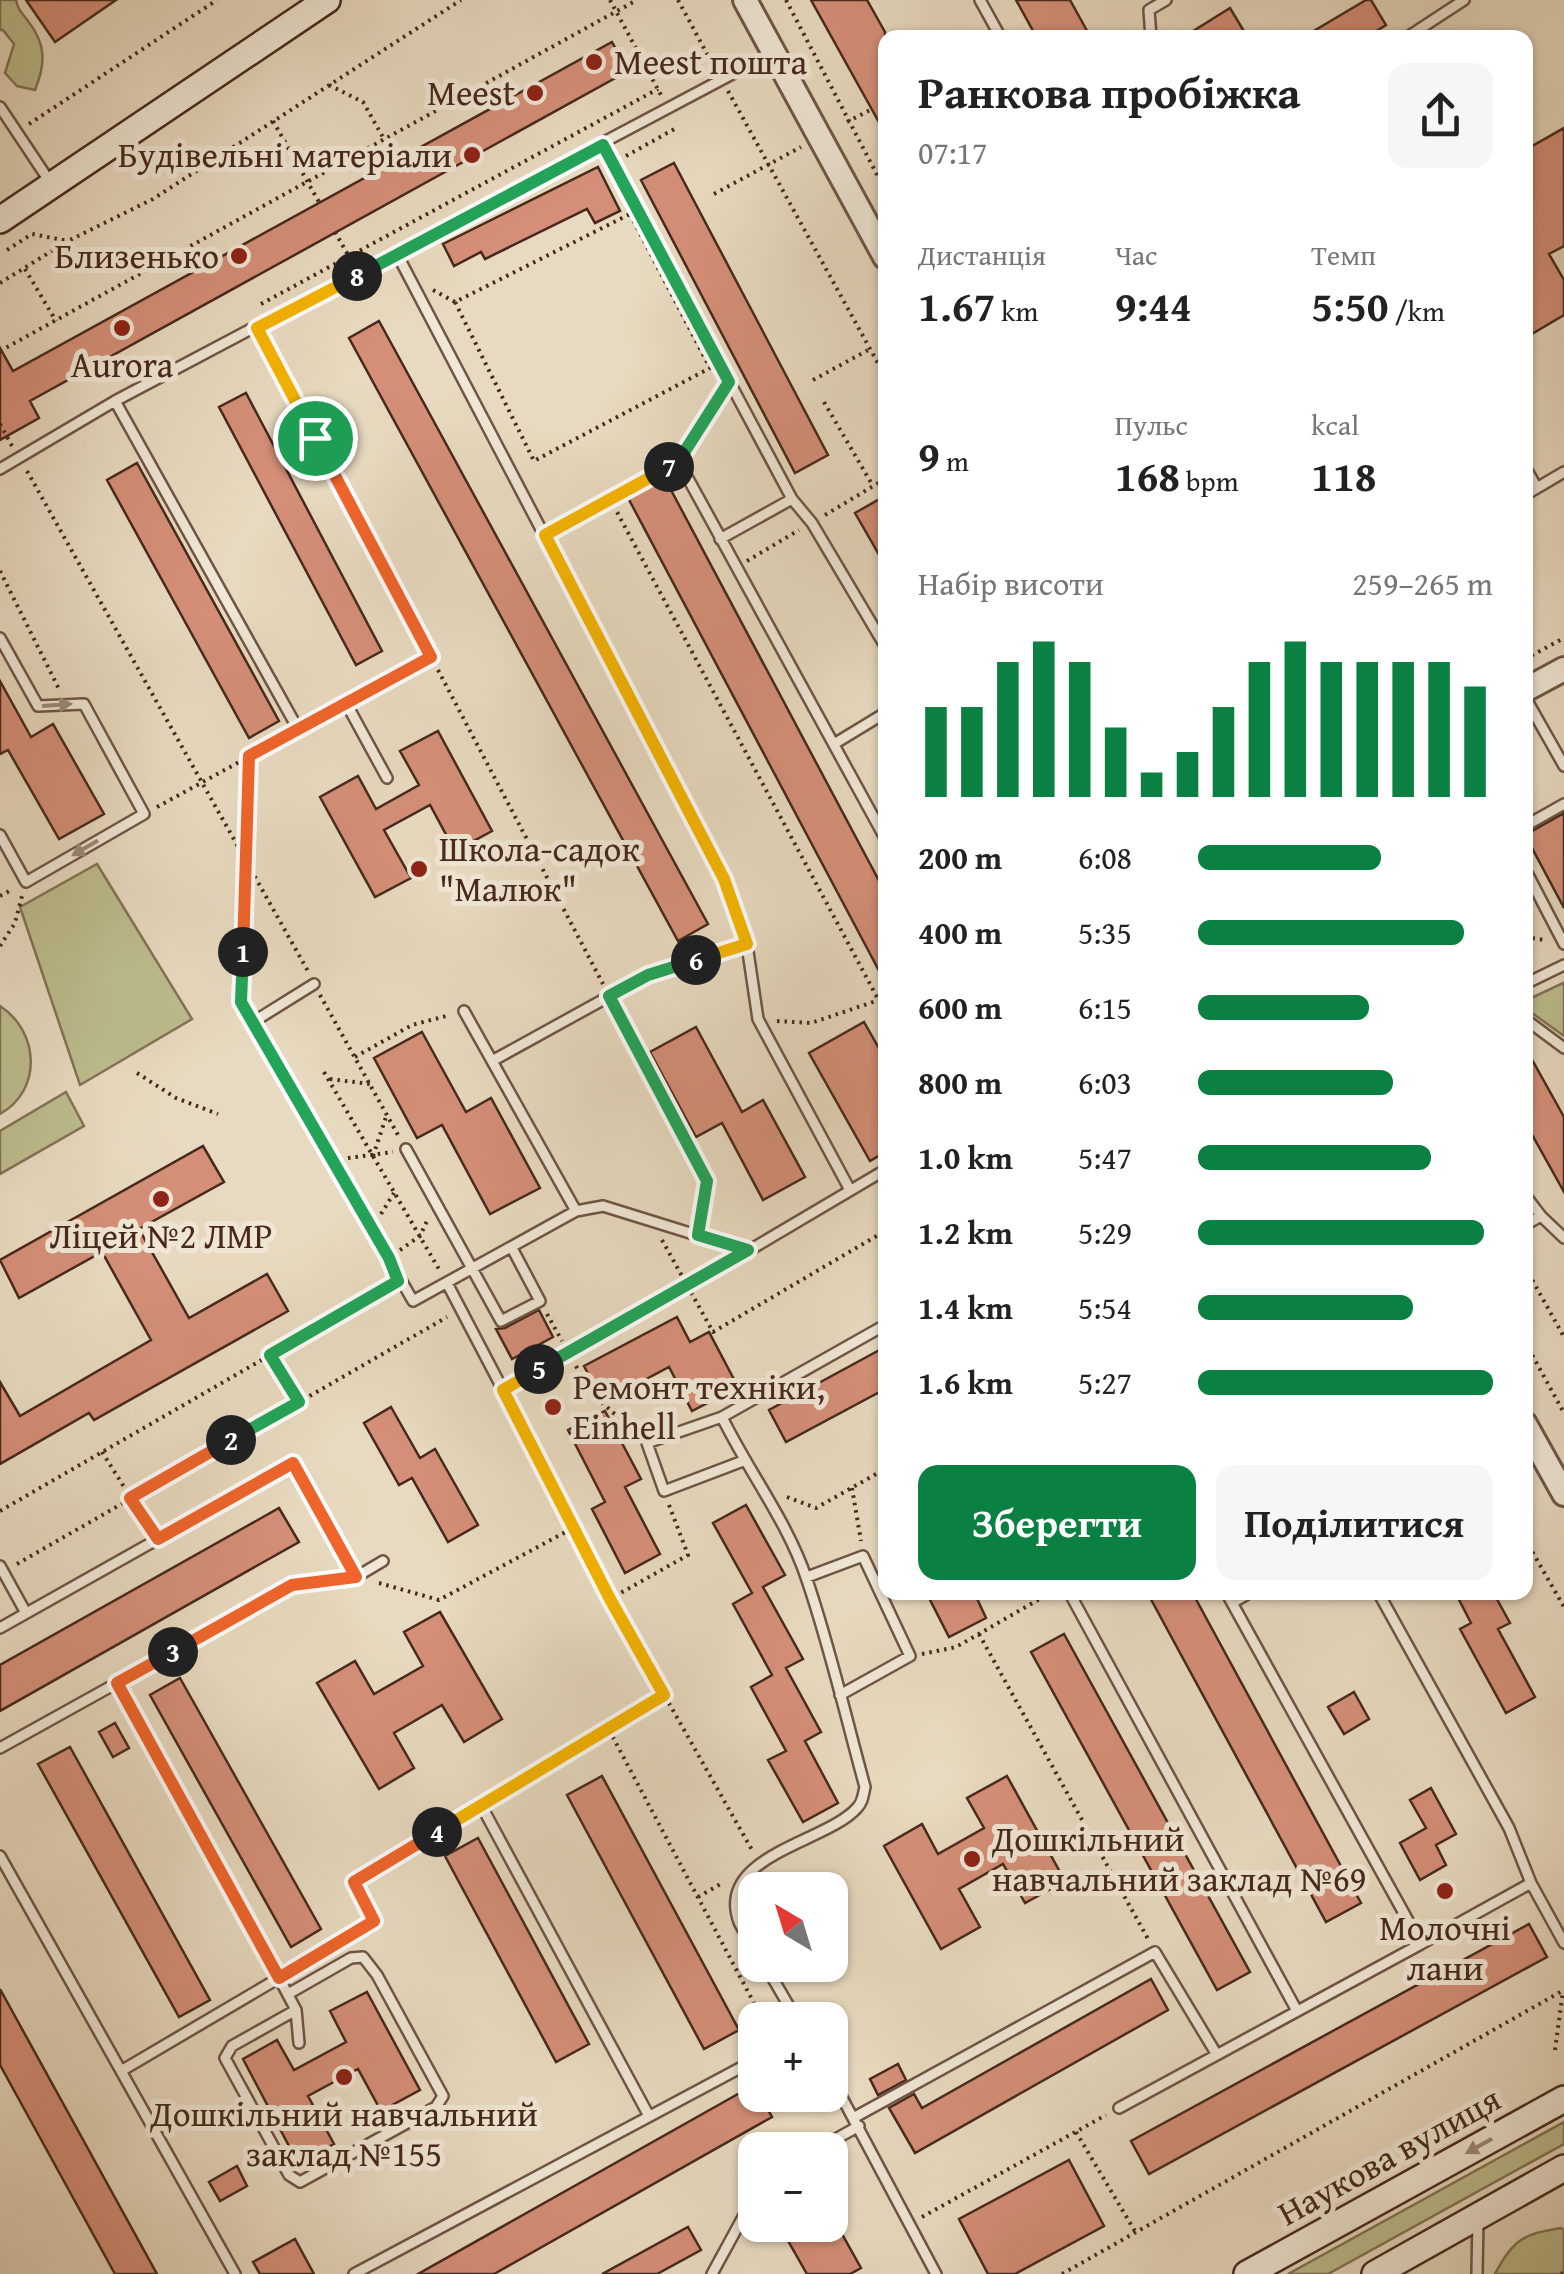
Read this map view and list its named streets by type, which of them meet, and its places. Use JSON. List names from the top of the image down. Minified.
{"streets":{"main road":["Наукова вулиця"]},"places":["Meest пошта","Meest","Будівельні матеріали","Близенько","Aurora","Школа-садок \"Малюк\"","Ліцей №2 ЛМР","Ремонт техніки, Einhell","Дошкільний навчальний заклад №69","Молочні лани","Дошкільний навчальний заклад №155"],"north":"top left","page":{"heading":["Ранкова пробіжка","07:17"],"stats":[["Дистанція","1.67 km"],["Час","9:44"],["Темп","5:50 /km"],["9 m"],["Пульс","168 bpm"],["kcal","118"]],"pins":["8","7","1","6","5","2","3","4"],"chart":["Набір висоти","259–265 m"],"list":[{"name":"200 m","note":"6:08"},{"name":"400 m","note":"5:35"},{"name":"600 m","note":"6:15"},{"name":"800 m","note":"6:03"},{"name":"1.0 km","note":"5:47"},{"name":"1.2 km","note":"5:29"},{"name":"1.4 km","note":"5:54"},{"name":"1.6 km","note":"5:27"}],"buttons":["Зберегти","Поділитися"],"map_buttons":["+","−"]}}
